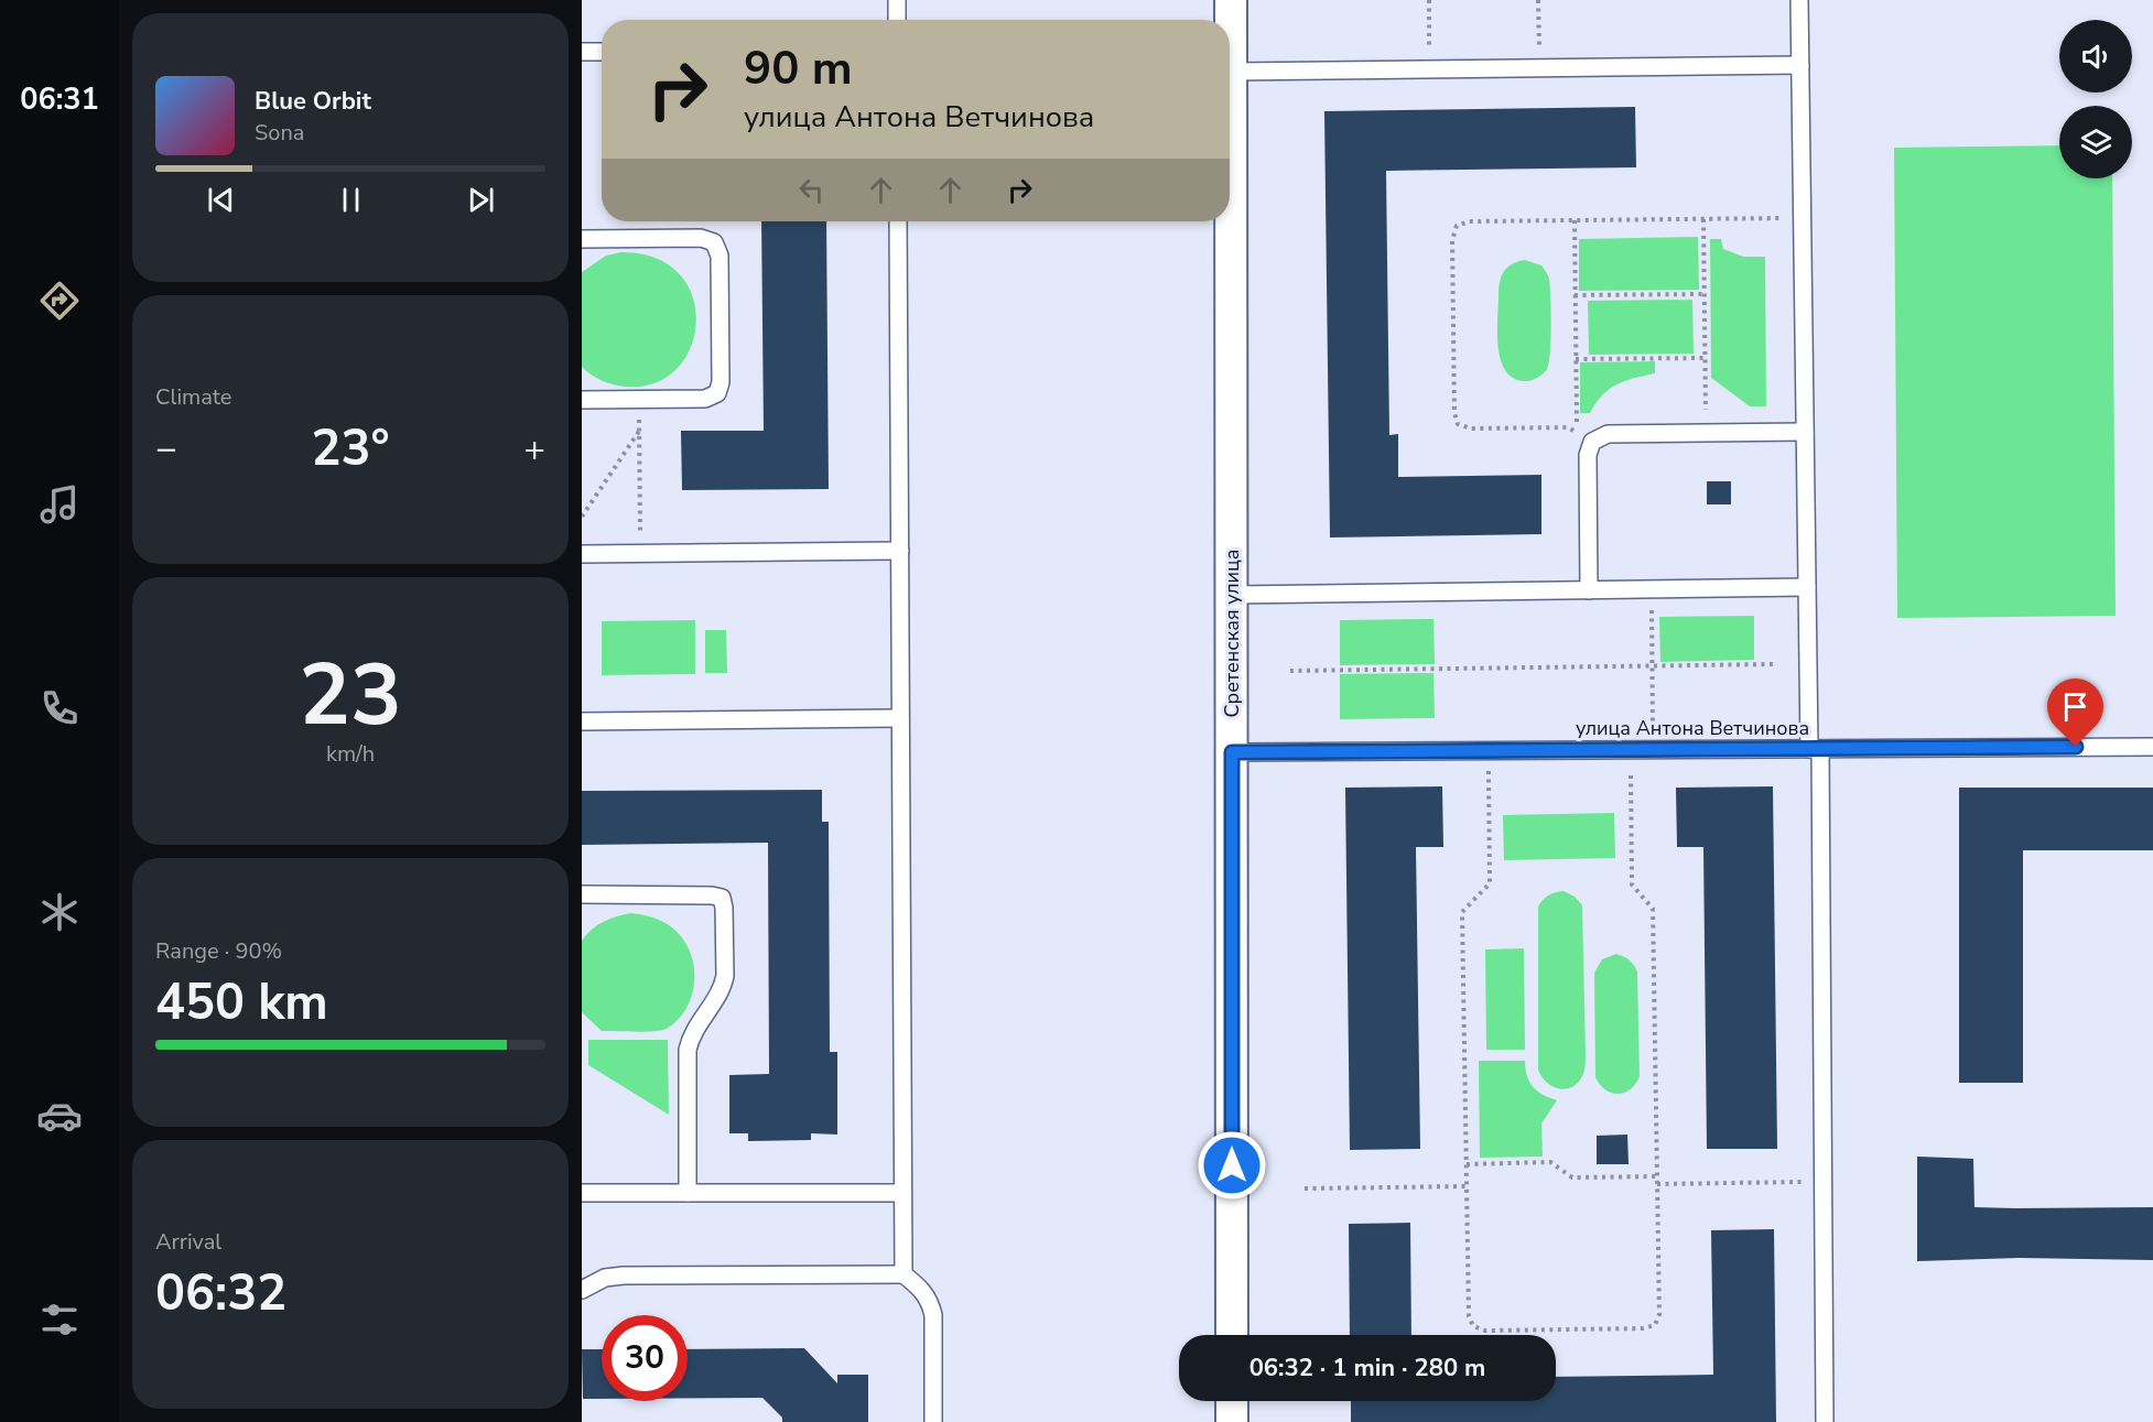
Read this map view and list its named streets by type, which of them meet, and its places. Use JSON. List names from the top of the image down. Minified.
{"streets":{"street":["Сретенская улица"],"lane":["улица Антона Ветчинова"]},"crossings":[["Сретенская улица","улица Антона Ветчинова"]],"page":{"tabs":"06:31","turn":["90 m","улица Антона Ветчинова"],"song":["Blue Orbit","Sona"],"tile":["Climate",["23","km/h"],["Range · 90%","450 km"],["Arrival","06:32"]],"heat":["−","23°","+"],"limit":"30","trip":"06:32 · 1 min · 280 m"}}
